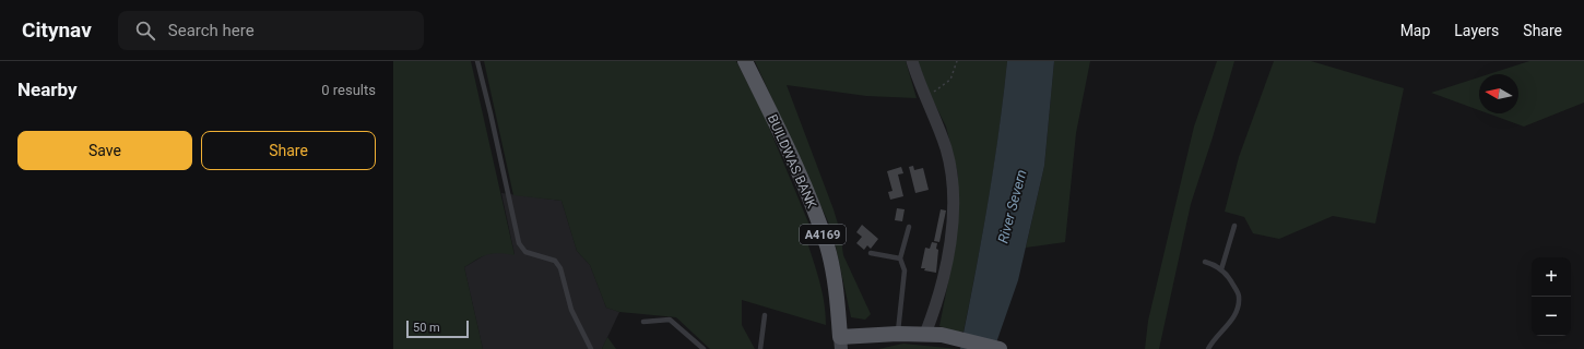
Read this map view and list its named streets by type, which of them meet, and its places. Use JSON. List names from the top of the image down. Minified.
{"streets":{"main road":["BUILDWAS BANK","A4169"]},"water":["River Severn"],"scale_bar":"50 m","north":"left","page":{"header":"Citynav","search":"Search here","nav":["Map","Layers","Share"],"heading":["Nearby","0 results"],"buttons":["Save","Share"],"map_buttons":["+","−"],"scale":"50 m"}}
